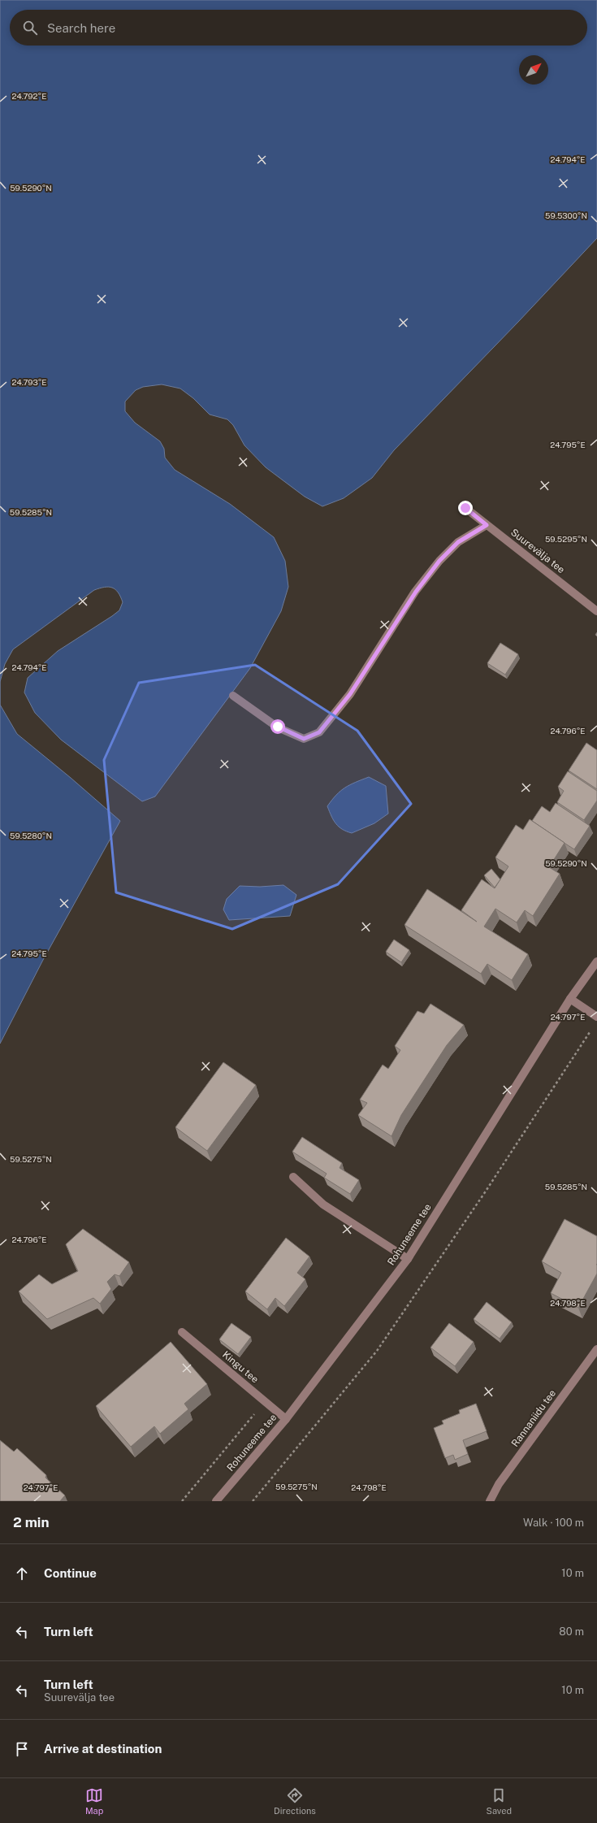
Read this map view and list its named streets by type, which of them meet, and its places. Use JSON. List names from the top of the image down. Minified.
{"streets":{"street":["Suurevälja tee","Rohuneeme tee","Kingu tee","Rannaniidu tee"]},"crossings":[["Rohuneeme tee","Kingu tee"]],"north":"top right","page":{"search":"Search here","heading":["2 min","Walk · 100 m"],"list":[["Continue","10 m"],["Turn left","80 m"],["Turn left","Suurevälja tee","10 m"],"Arrive at destination"],"nav":["Map","Directions","Saved"]},"coordinates":["24.792°E","24.794°E","59.5290°N","59.5300°N","24.793°E","24.795°E","59.5285°N","59.5295°N","24.796°E","59.5280°N","24.797°E","59.5275°N","24.798°E"]}
